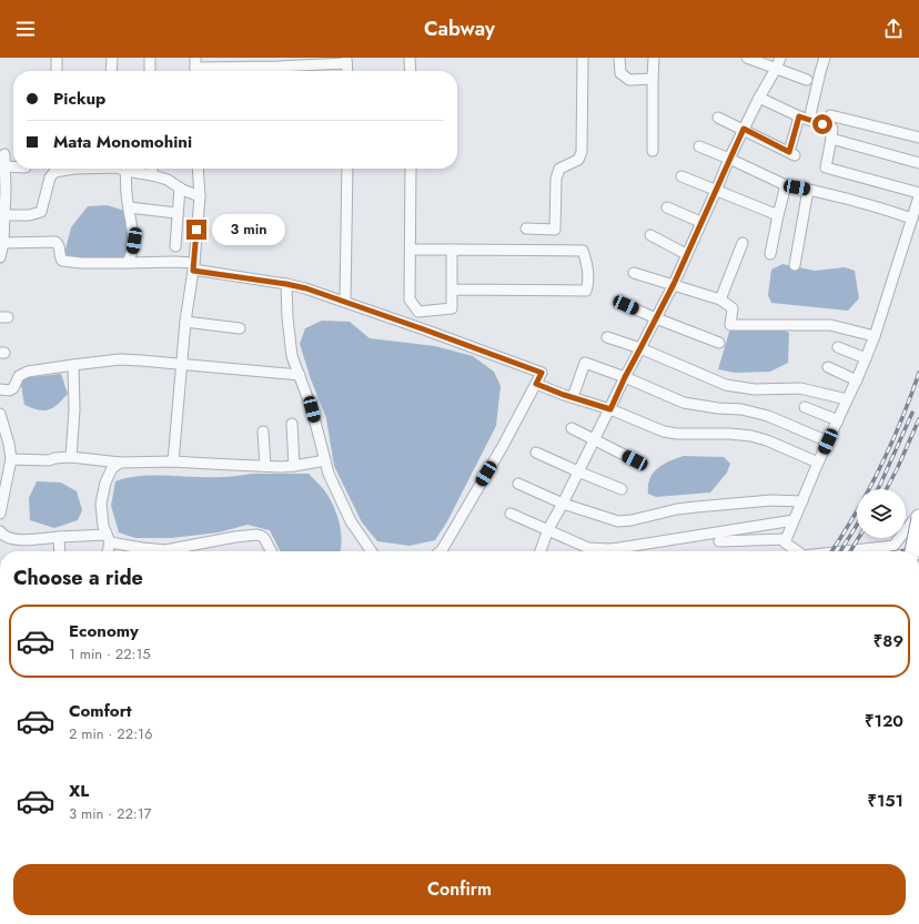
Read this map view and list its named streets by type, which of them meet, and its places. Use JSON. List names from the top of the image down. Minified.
{"page":{"header":"Cabway","banner":["Pickup","Mata Monomohini"],"bubble":"3 min","heading":"Choose a ride","list":[{"name":"Economy","note":"1 min · 22:15","value":"₹89"},{"name":"Comfort","note":"2 min · 22:16","value":"₹120"},{"name":"XL","note":"3 min · 22:17","value":"₹151"}],"buttons":"Confirm"}}
